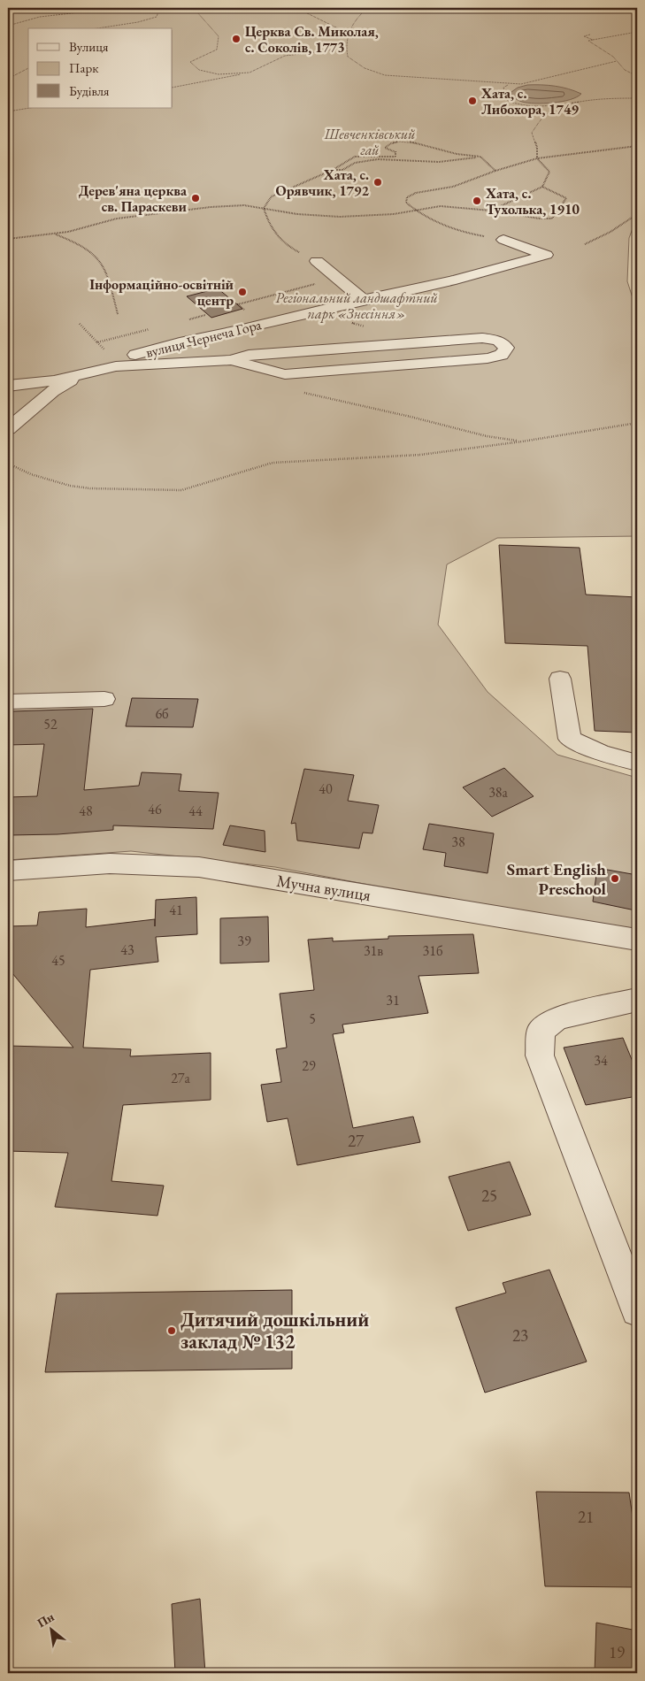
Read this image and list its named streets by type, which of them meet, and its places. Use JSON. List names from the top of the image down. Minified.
{"streets":{"street":["вулиця Чернеча Гора","Мучна вулиця"]},"parks":["Шевченківський гай","Регіональний ландшафтний парк «Знесіння»"],"places":["Церква Св. Миколая, с. Соколів, 1773","Хата, с. Либохора, 1749","Хата, с. Орявчик, 1792","Дерев'яна церква св. Параскеви","Хата, с. Тухолька, 1910","Інформаційно-освітній центр","Smart English Preschool","Дитячий дошкільний заклад № 132"],"house_numbers":["6б","52","40","38а","46","48","44","38","41","39","43","31в","31б","45","31","5","34","29","27а","27","25","23","21","19"],"legend":["Вулиця","Парк","Будівля"],"north":"top left"}
